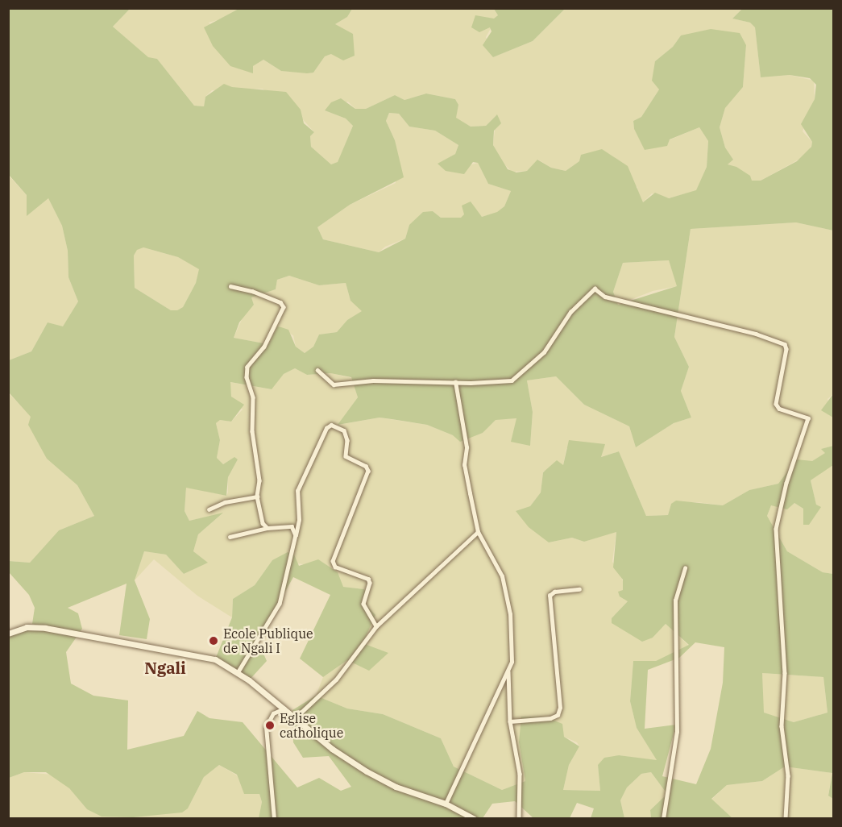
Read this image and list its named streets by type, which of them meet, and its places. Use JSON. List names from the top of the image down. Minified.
{"districts":["Ngali"],"places":["Ecole Publique de Ngali I","Eglise catholique"]}
